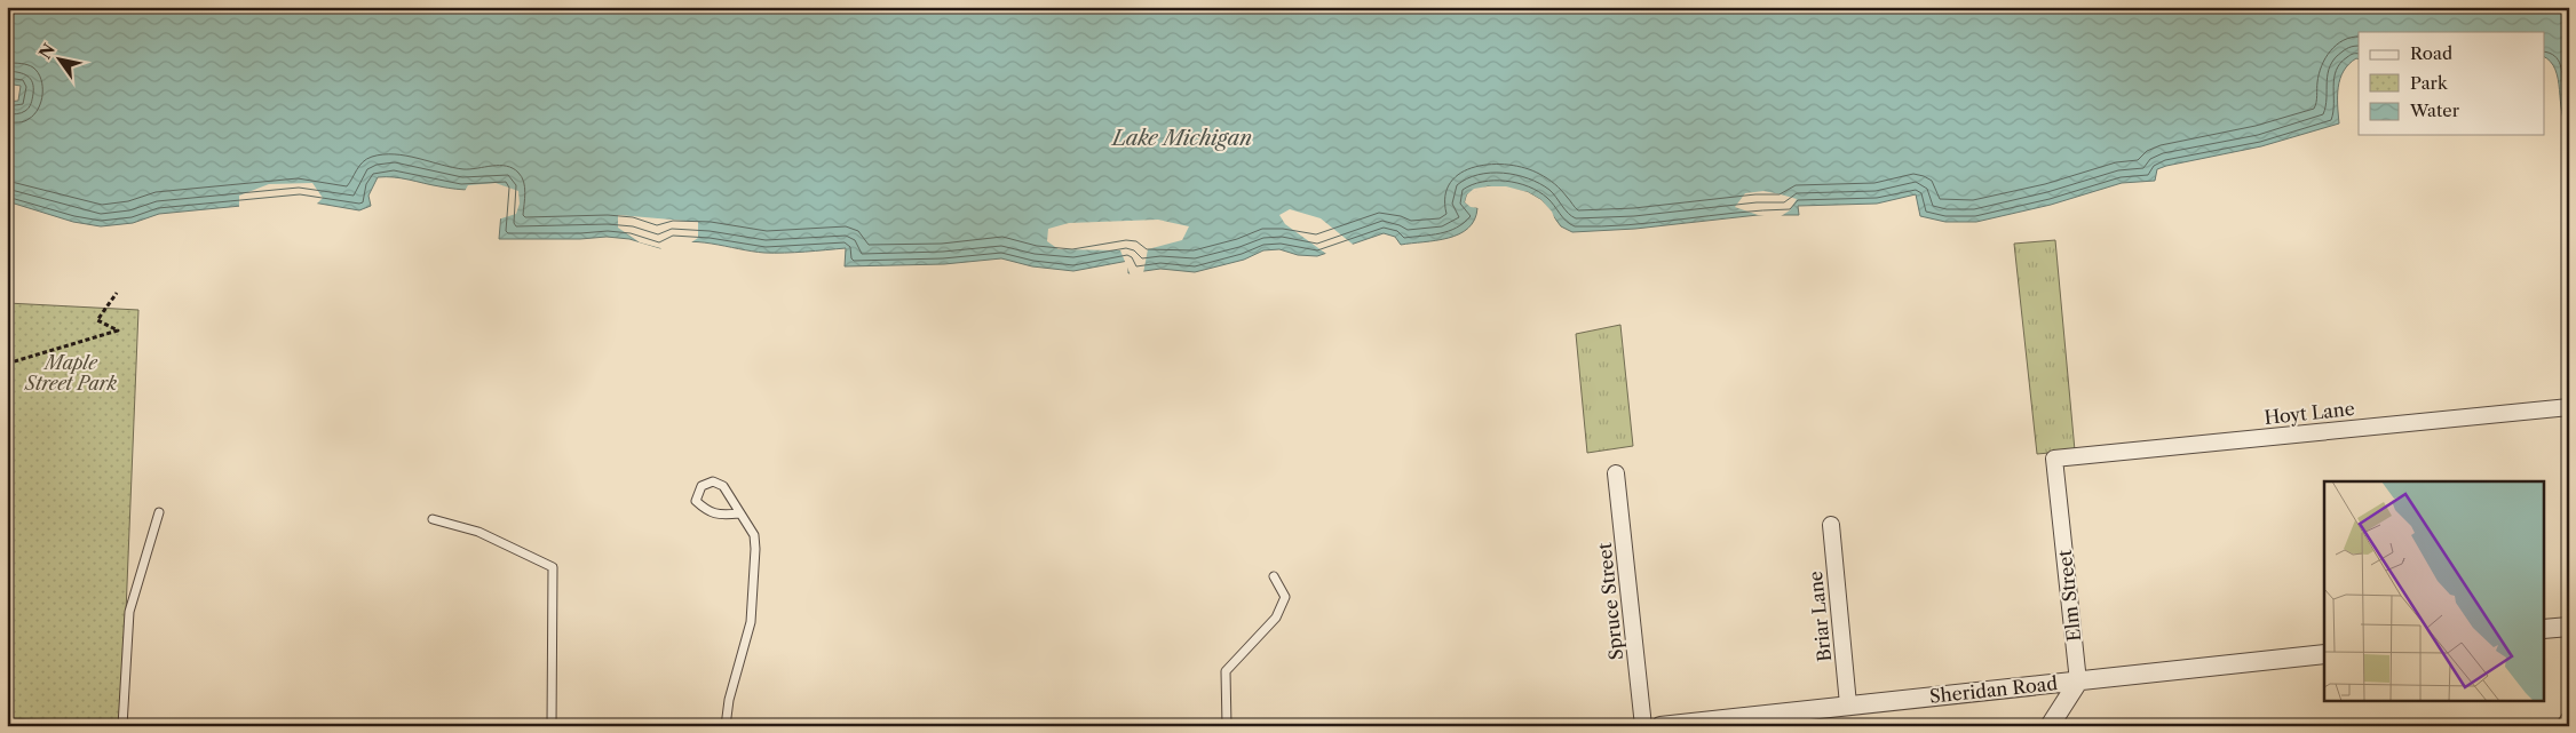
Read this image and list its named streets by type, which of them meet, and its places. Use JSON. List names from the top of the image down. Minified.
{"streets":{"street":["Hoyt Lane","Elm Street","Spruce Street","Briar Lane","Sheridan Road"]},"crossings":[["Hoyt Lane","Elm Street"],["Elm Street","Sheridan Road"],["Briar Lane","Sheridan Road"]],"water":["Lake Michigan"],"parks":["Maple Street Park"],"legend":["Road","Park","Water"],"north":"top left"}
